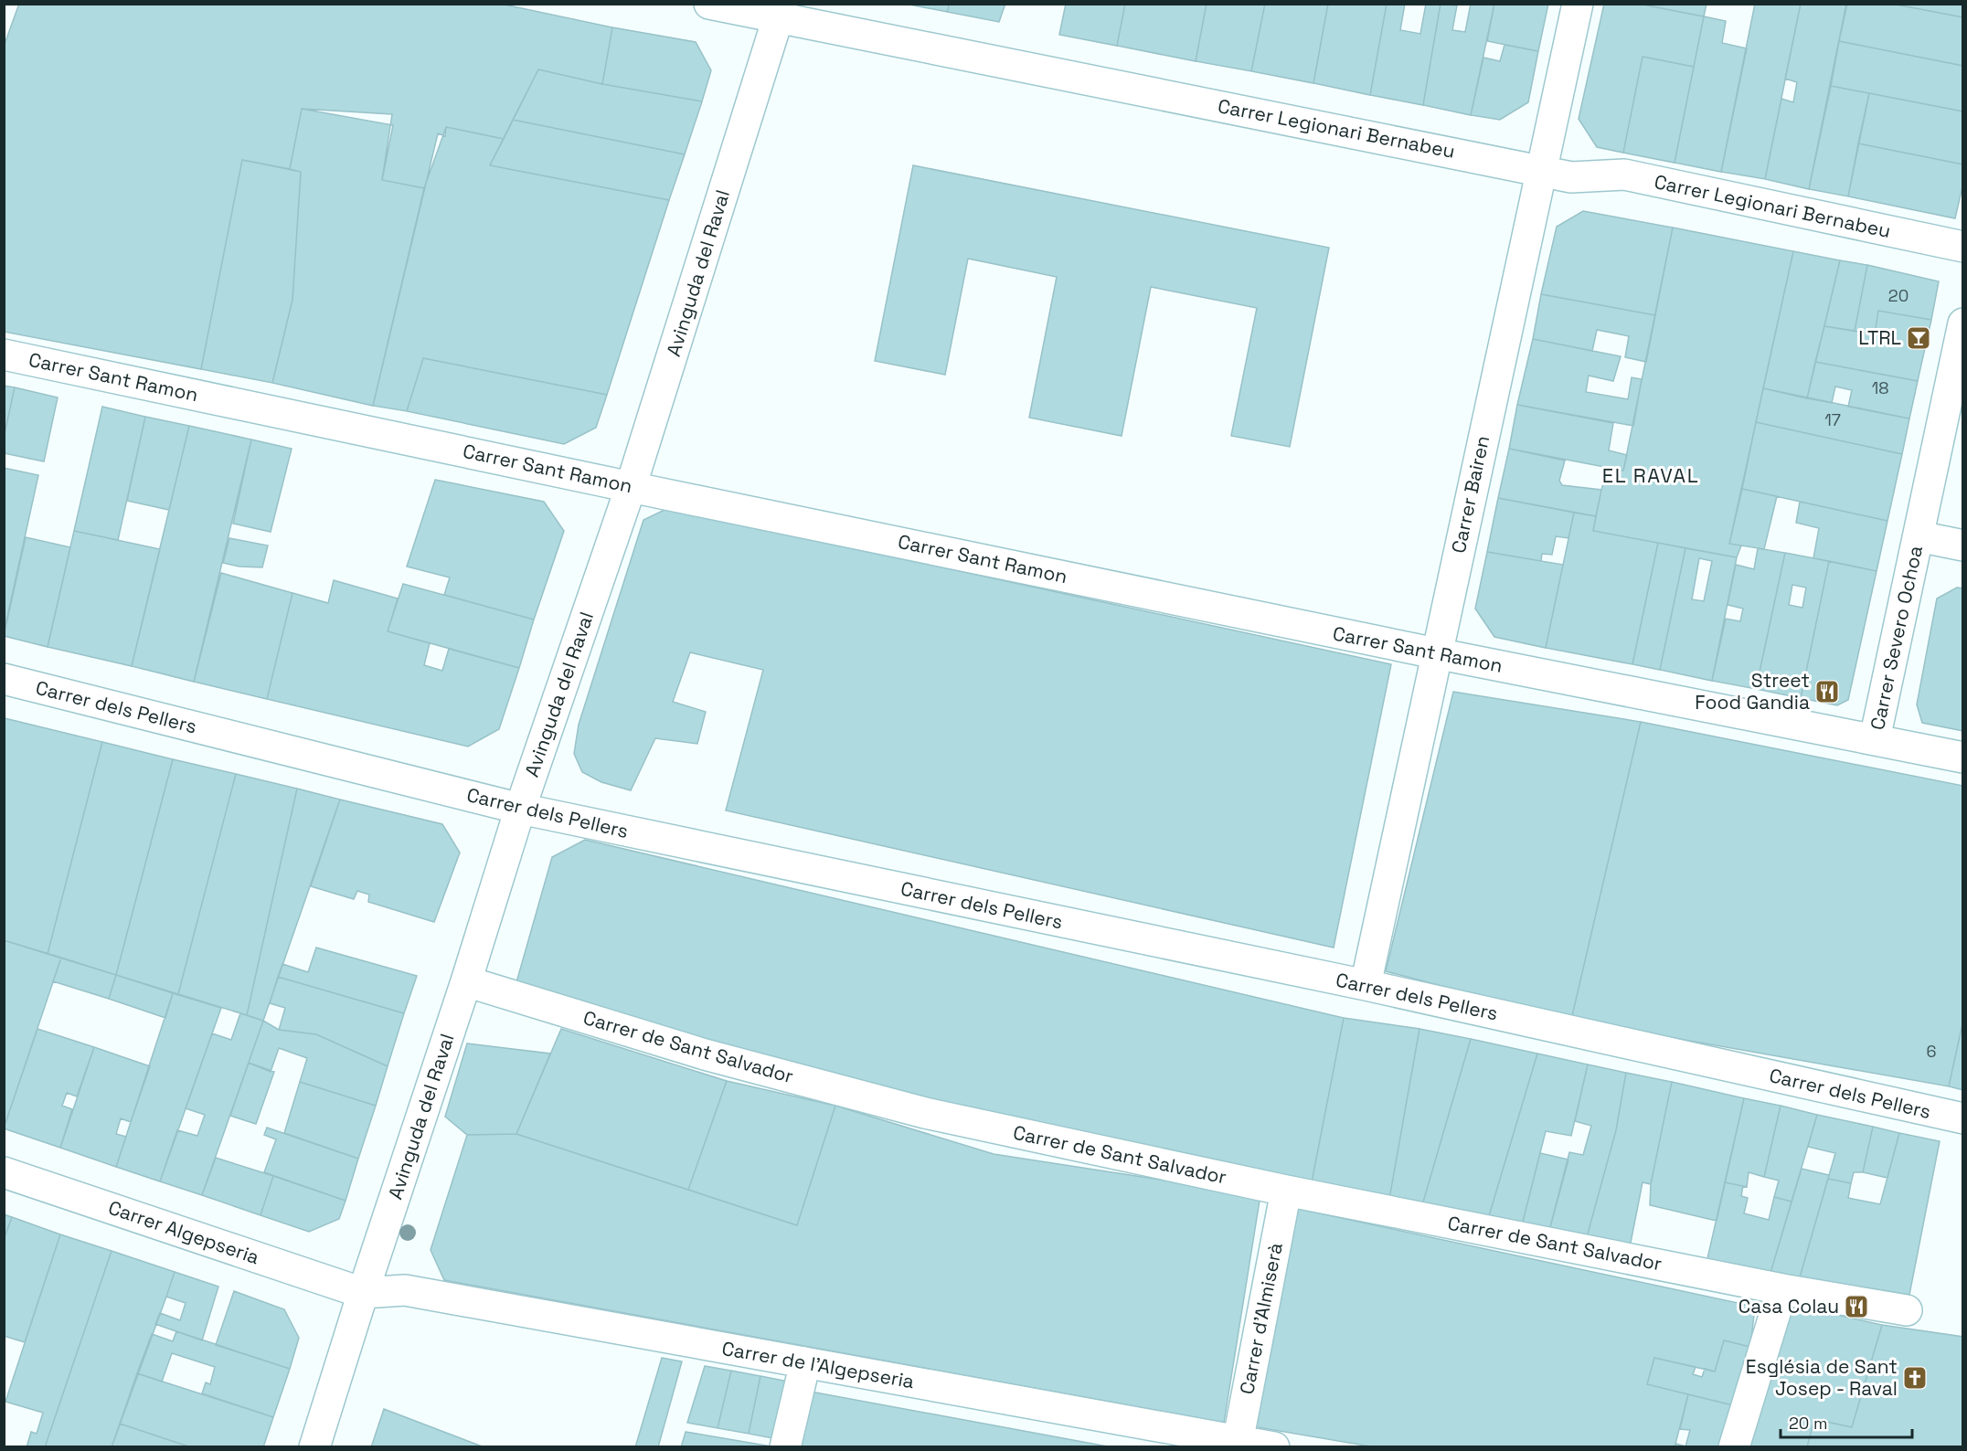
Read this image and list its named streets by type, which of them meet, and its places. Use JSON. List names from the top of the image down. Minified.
{"streets":{"street":["Carrer Legionari Bernabeu","Avinguda del Raval","Carrer Sant Ramon","Carrer Bairen","Carrer Severo Ochoa","Carrer dels Pellers","Carrer de Sant Salvador","Carrer Algepseria","Carrer d'Almiserà","Carrer de l'Algepseria"]},"crossings":[["Carrer Legionari Bernabeu","Avinguda del Raval"],["Carrer Legionari Bernabeu","Carrer Bairen"],["Avinguda del Raval","Carrer Sant Ramon"],["Avinguda del Raval","Carrer dels Pellers"],["Avinguda del Raval","Carrer de Sant Salvador"],["Avinguda del Raval","Carrer Algepseria"],["Avinguda del Raval","Carrer de l'Algepseria"],["Carrer Sant Ramon","Carrer Bairen"],["Carrer Sant Ramon","Carrer Severo Ochoa"],["Carrer Bairen","Carrer dels Pellers"],["Carrer de Sant Salvador","Carrer d'Almiserà"],["Carrer Algepseria","Carrer de l'Algepseria"],["Carrer d'Almiserà","Carrer de l'Algepseria"]],"districts":["EL RAVAL"],"places":{"bar":["LTRL"],"restaurant":["Street Food Gandia","Casa Colau"],"church":["Església de Sant Josep - Raval"]},"house_numbers":["20","18","17","6"],"scale_bar":"20 m"}
